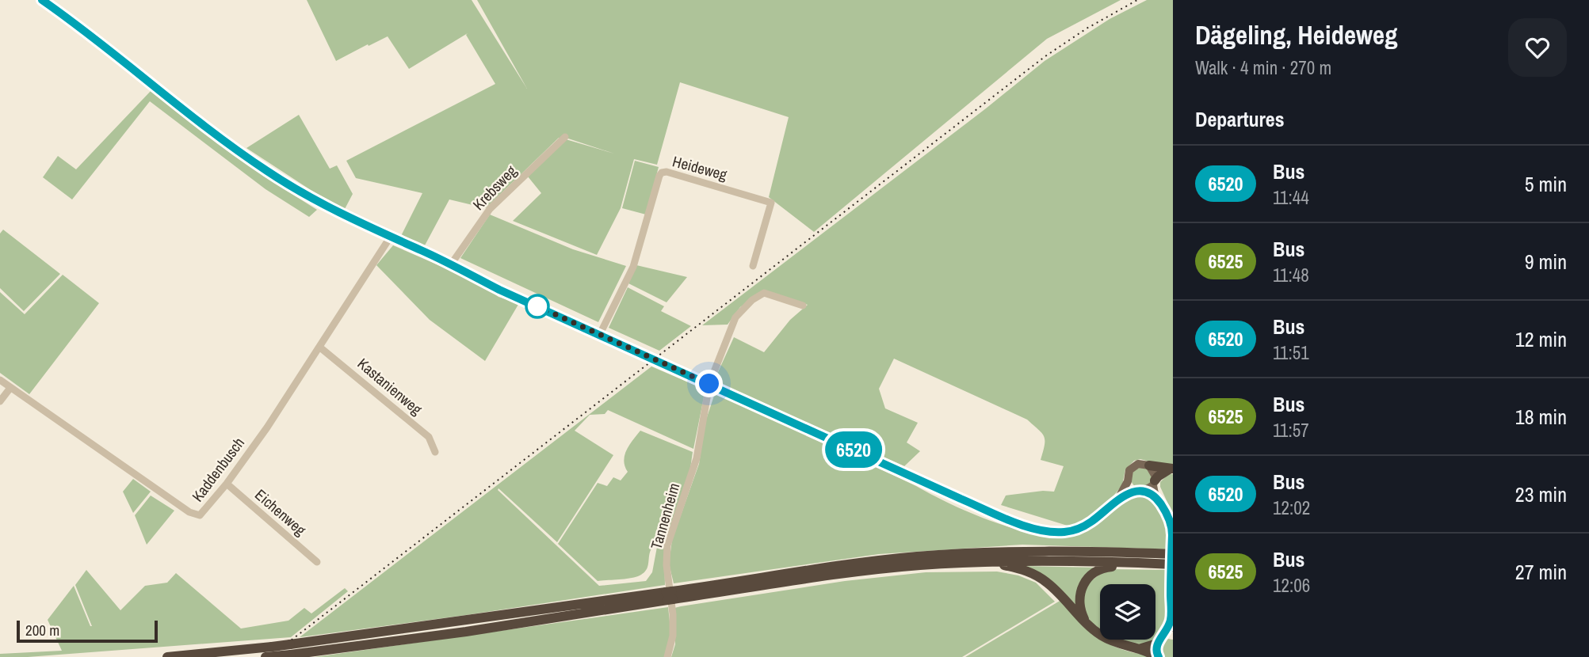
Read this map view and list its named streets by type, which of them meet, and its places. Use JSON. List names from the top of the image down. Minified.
{"streets":{"street":["Heideweg","Krebsweg","Kastanienweg","Kaddenbusch","Eichenweg","Tannenheim"]},"crossings":[["Kastanienweg","Kaddenbusch"],["Kaddenbusch","Eichenweg"]],"lines":["bus line 6520"],"scale_bar":"200 m","page":{"on_map":"6520","heading":[["Dägeling, Heideweg","Walk · 4 min · 270 m"],"Departures"],"list":[{"mark":"6520","name":"Bus","note":"11:44","value":"5 min"},{"mark":"6525","name":"Bus","note":"11:48","value":"9 min"},{"mark":"6520","name":"Bus","note":"11:51","value":"12 min"},{"mark":"6525","name":"Bus","note":"11:57","value":"18 min"},{"mark":"6520","name":"Bus","note":"12:02","value":"23 min"},{"mark":"6525","name":"Bus","note":"12:06","value":"27 min"}],"scale":"200 m"}}
